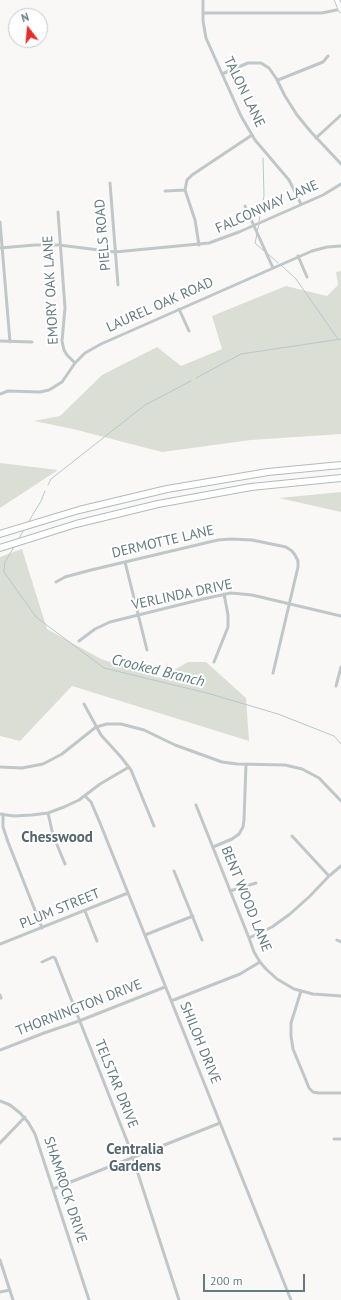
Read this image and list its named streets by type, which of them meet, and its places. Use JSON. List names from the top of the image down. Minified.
{"streets":{"street":["TALON LANE","FALCONWAY LANE","PIELS ROAD","EMORY OAK LANE","LAUREL OAK ROAD","DERMOTTE LANE","VERLINDA DRIVE","BENT WOOD LANE","PLUM STREET","THORNINGTON DRIVE","SHILOH DRIVE","TELSTAR DRIVE","SHAMROCK DRIVE"]},"crossings":[["TALON LANE","FALCONWAY LANE"],["FALCONWAY LANE","PIELS ROAD"],["FALCONWAY LANE","EMORY OAK LANE"],["EMORY OAK LANE","LAUREL OAK ROAD"],["DERMOTTE LANE","VERLINDA DRIVE"],["PLUM STREET","SHILOH DRIVE"],["THORNINGTON DRIVE","SHILOH DRIVE"],["THORNINGTON DRIVE","TELSTAR DRIVE"]],"districts":["Chesswood","Centralia Gardens"],"water":["Crooked Branch"],"scale_bar":"200 m","north":"top"}
